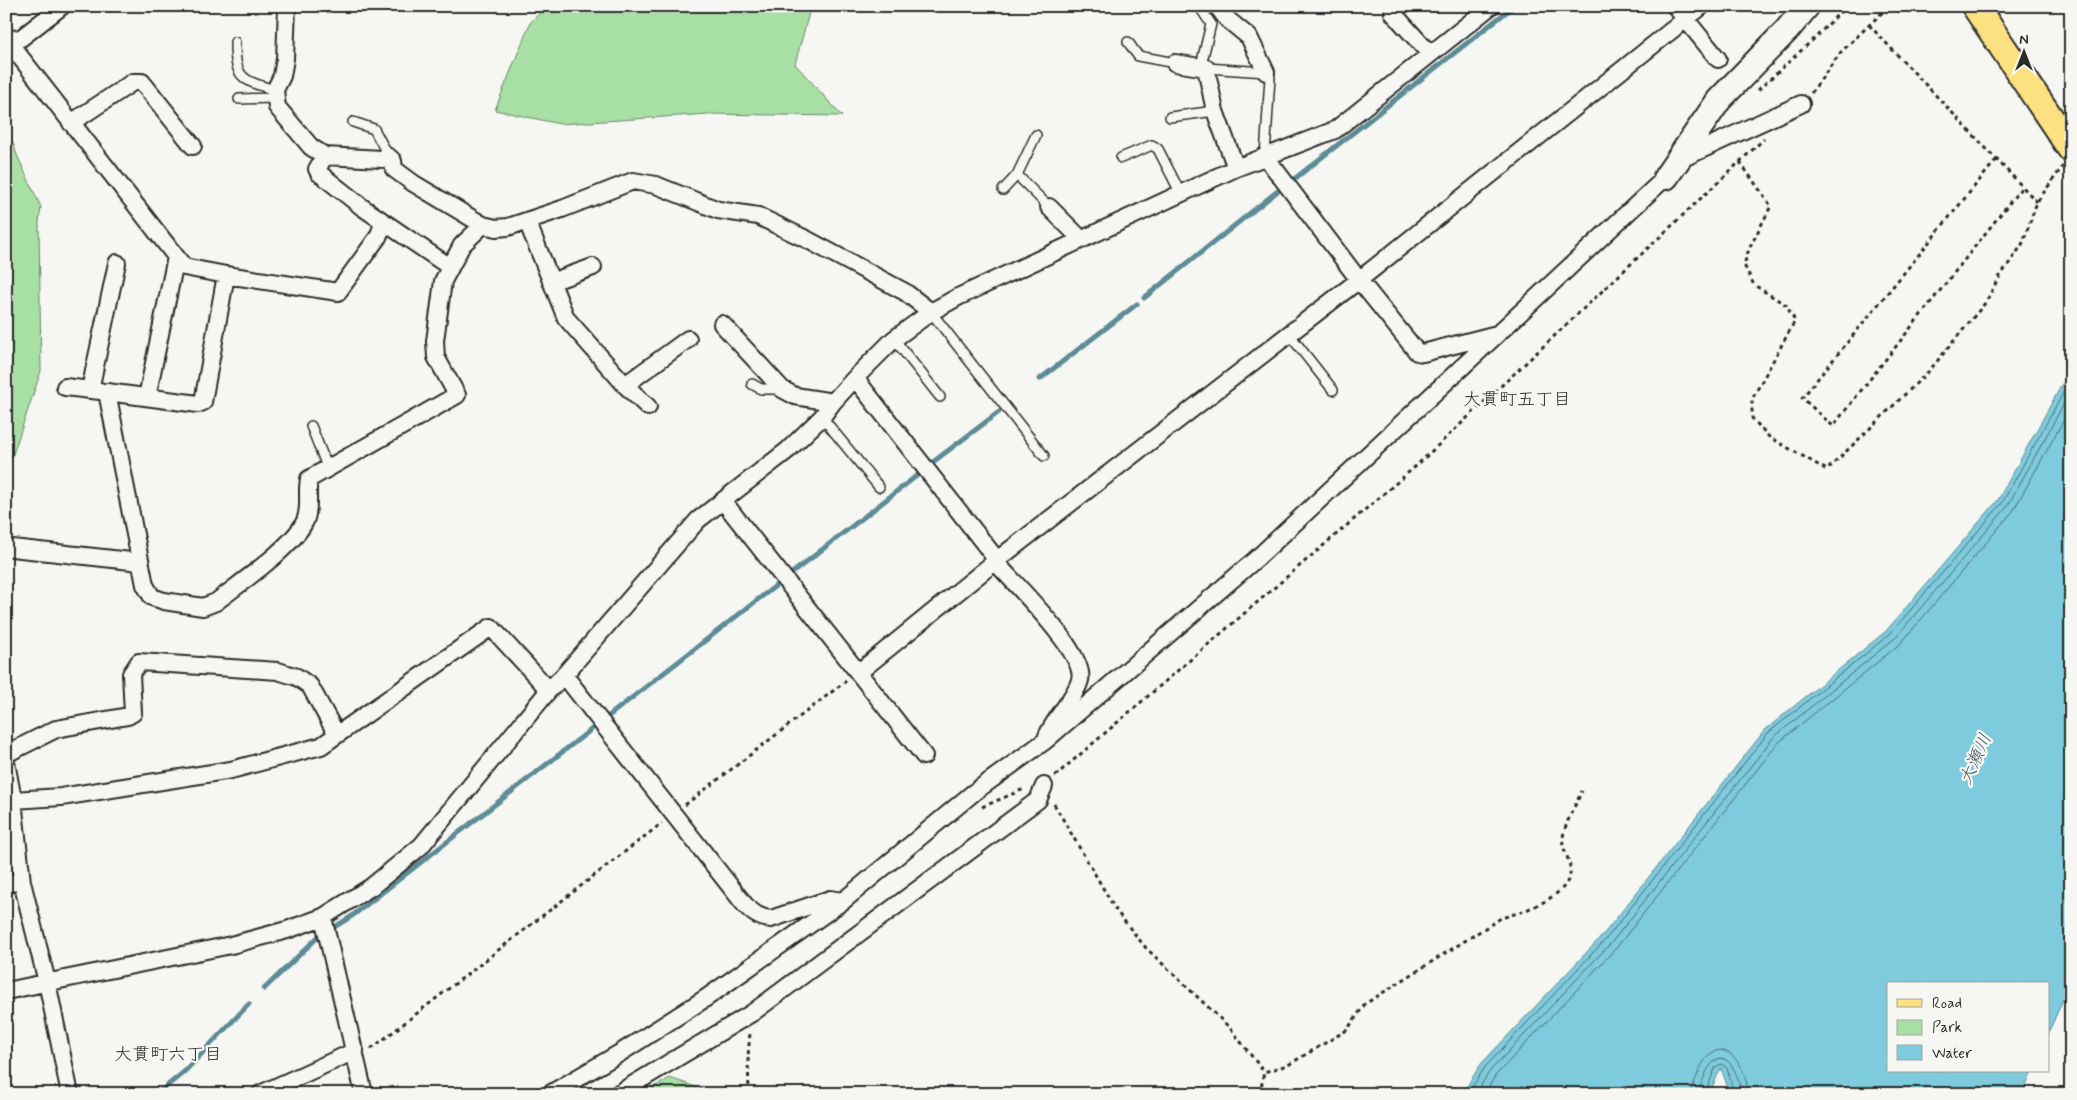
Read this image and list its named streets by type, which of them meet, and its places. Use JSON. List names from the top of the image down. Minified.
{"districts":["大貫町五丁目","大貫町六丁目"],"water":["大瀬川"],"legend":["Road","Park","Water"],"north":"top"}
